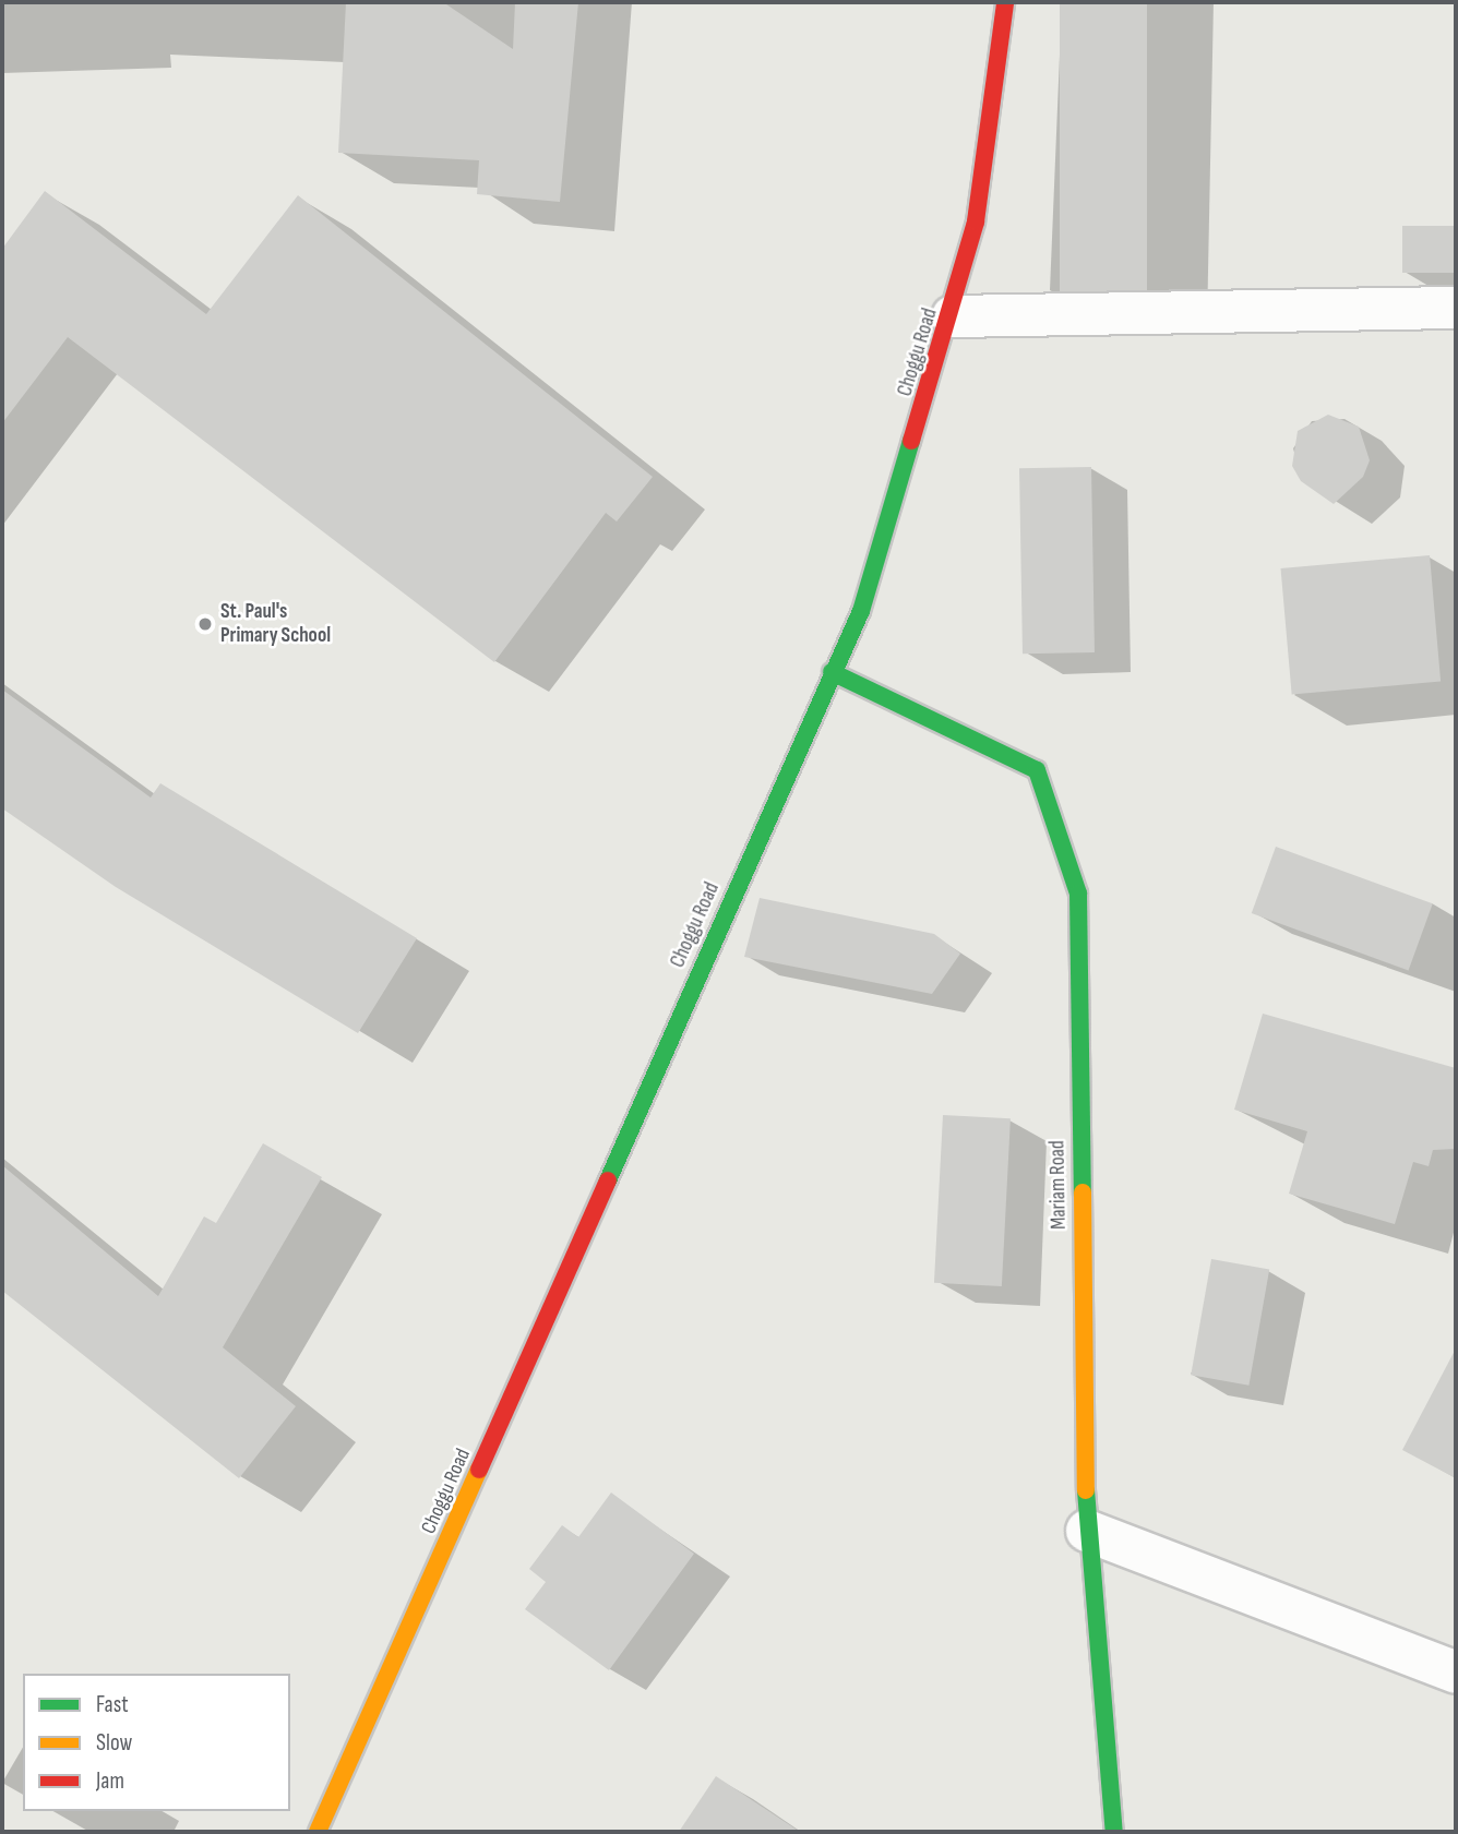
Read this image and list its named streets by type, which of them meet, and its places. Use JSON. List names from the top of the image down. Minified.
{"streets":{"main road":["Choggu Road","Mariam Road"]},"crossings":[["Choggu Road","Mariam Road"]],"places":["St. Paul's Primary School"],"legend":["Fast","Slow","Jam"]}
